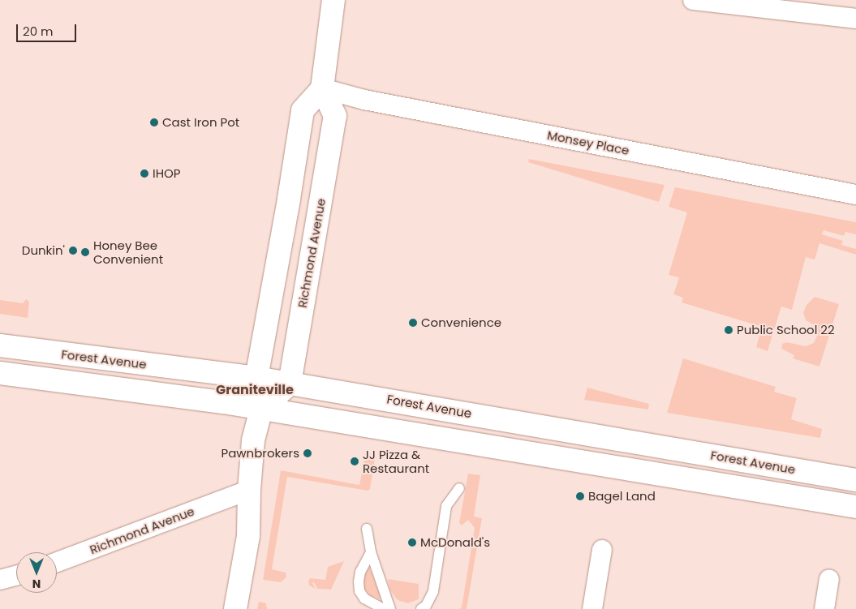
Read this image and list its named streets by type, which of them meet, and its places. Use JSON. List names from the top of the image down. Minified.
{"streets":{"main road":["Richmond Avenue","Forest Avenue"],"street":["Monsey Place"]},"crossings":[["Monsey Place","Richmond Avenue"],["Richmond Avenue","Forest Avenue"]],"districts":["Graniteville"],"places":["Cast Iron Pot","IHOP","Dunkin'","Honey Bee Convenient","Convenience","Public School 22","Pawnbrokers","JJ Pizza & Restaurant","Bagel Land","McDonald's"],"scale_bar":"20 m","north":"bottom"}
